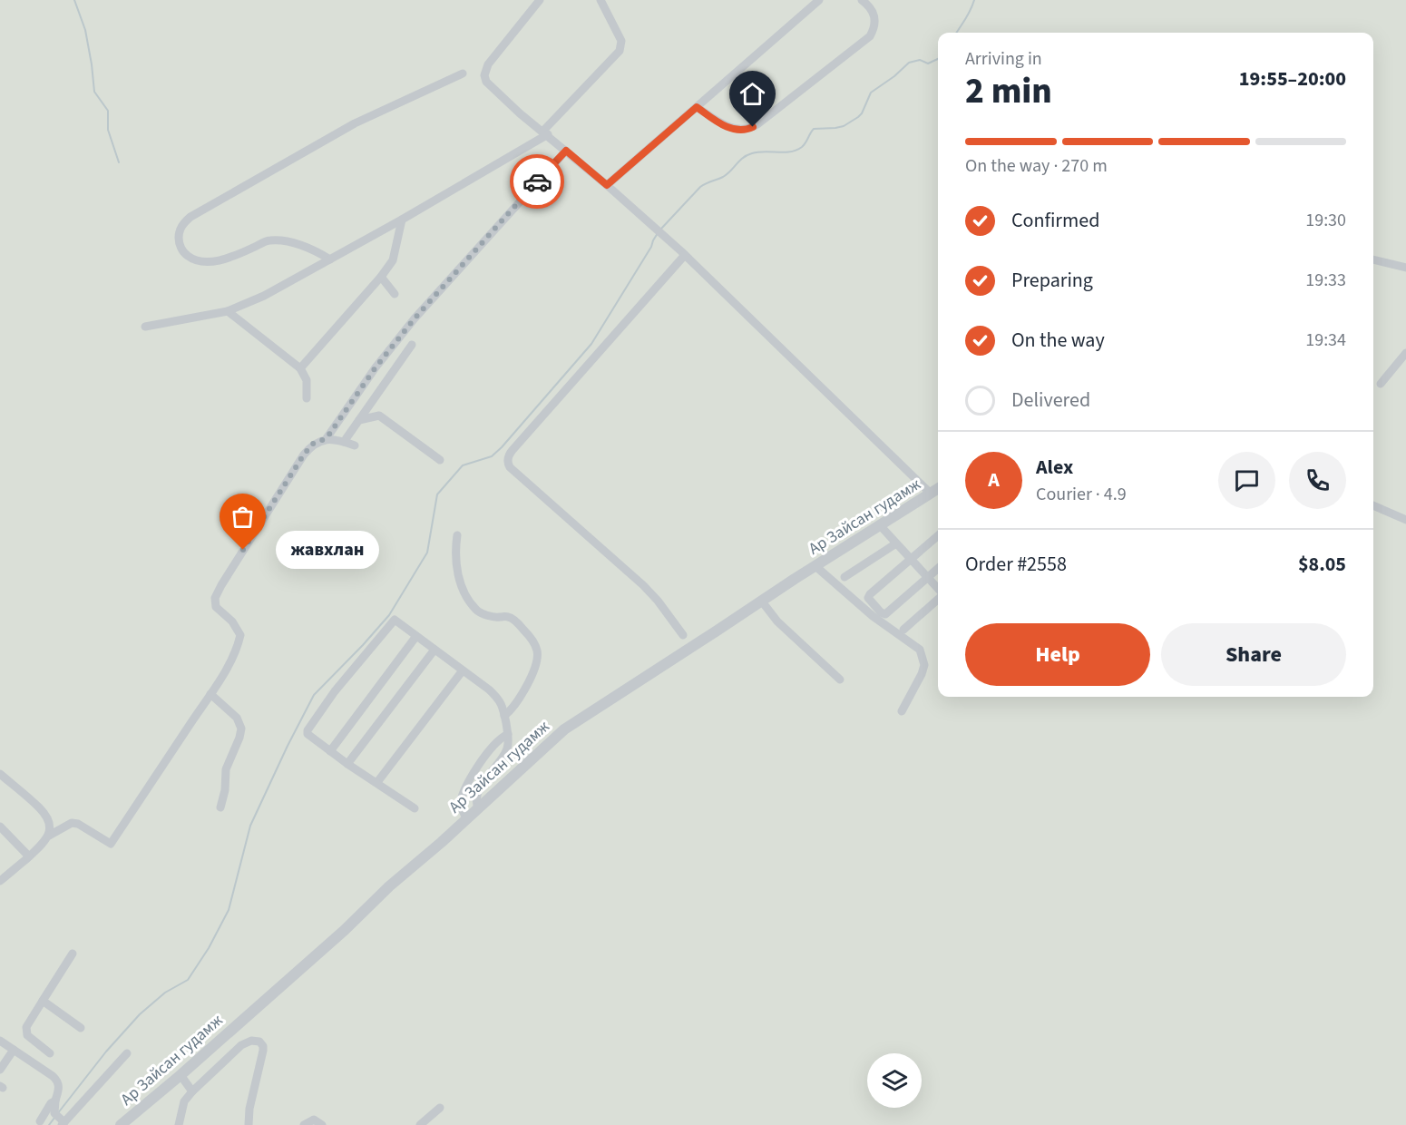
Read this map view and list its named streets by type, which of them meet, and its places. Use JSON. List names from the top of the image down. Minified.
{"streets":{"street":["Ар Зайсан гудамж"]},"places":["жавхлан"],"page":{"heading":["2 min","Arriving in","19:55–20:00"],"panel":["Alex","Courier · 4.9","Order #2558","$8.05"],"bar":"On the way · 270 m","list":[["Confirmed","19:30"],["Preparing","19:33"],["On the way","19:34"],"Delivered"],"round":"A","bubble":"жавхлан","buttons":["Help","Share"]}}
